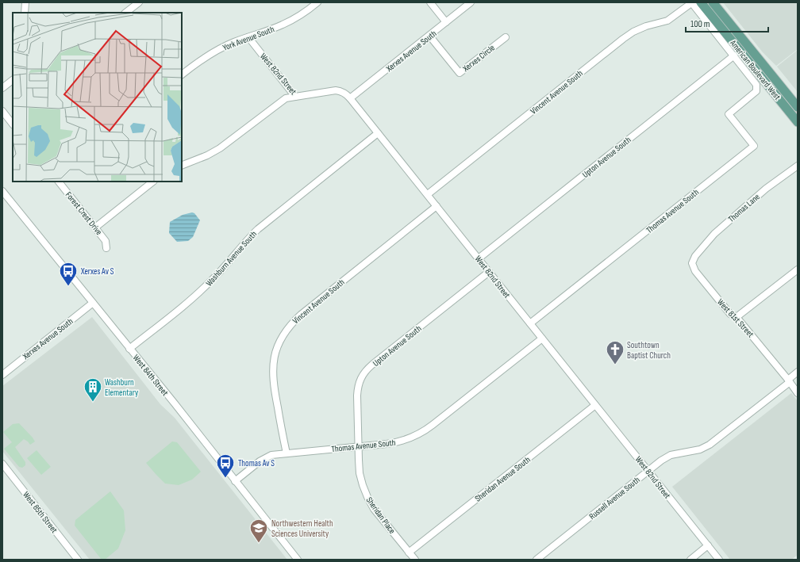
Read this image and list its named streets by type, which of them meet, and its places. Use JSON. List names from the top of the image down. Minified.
{"streets":{"main road":["American Boulevard West"],"street":["York Avenue South","Xerxes Avenue South","Xerxes Circle","West 82nd Street","Vincent Avenue South","Upton Avenue South","Thomas Lane","Thomas Avenue South","Forest Crest Drive","Washburn Avenue South","West 81st Street","West 84th Street","Sheridan Avenue South","Russell Avenue South","West 85th Street","Sheridan Place"]},"crossings":[["York Avenue South","West 82nd Street"],["Xerxes Avenue South","Xerxes Circle"],["Xerxes Avenue South","West 82nd Street"],["Xerxes Avenue South","West 84th Street"],["West 82nd Street","Vincent Avenue South"],["West 82nd Street","Upton Avenue South"],["West 82nd Street","Thomas Avenue South"],["West 82nd Street","Washburn Avenue South"],["West 82nd Street","Sheridan Avenue South"],["West 82nd Street","Russell Avenue South"],["Vincent Avenue South","Thomas Avenue South"],["Upton Avenue South","Thomas Avenue South"],["Upton Avenue South","Sheridan Place"],["Thomas Lane","West 81st Street"],["Thomas Avenue South","West 84th Street"],["Thomas Avenue South","Sheridan Place"],["Washburn Avenue South","West 84th Street"],["West 81st Street","Russell Avenue South"],["Sheridan Avenue South","Sheridan Place"]],"places":{"bus stop":["Xerxes Av S","Thomas Av S"],"church":["Southtown Baptist Church"],"building":["Washburn Elementary"],"school or university":["Northwestern Health Sciences University"]},"scale_bar":"100 m"}
